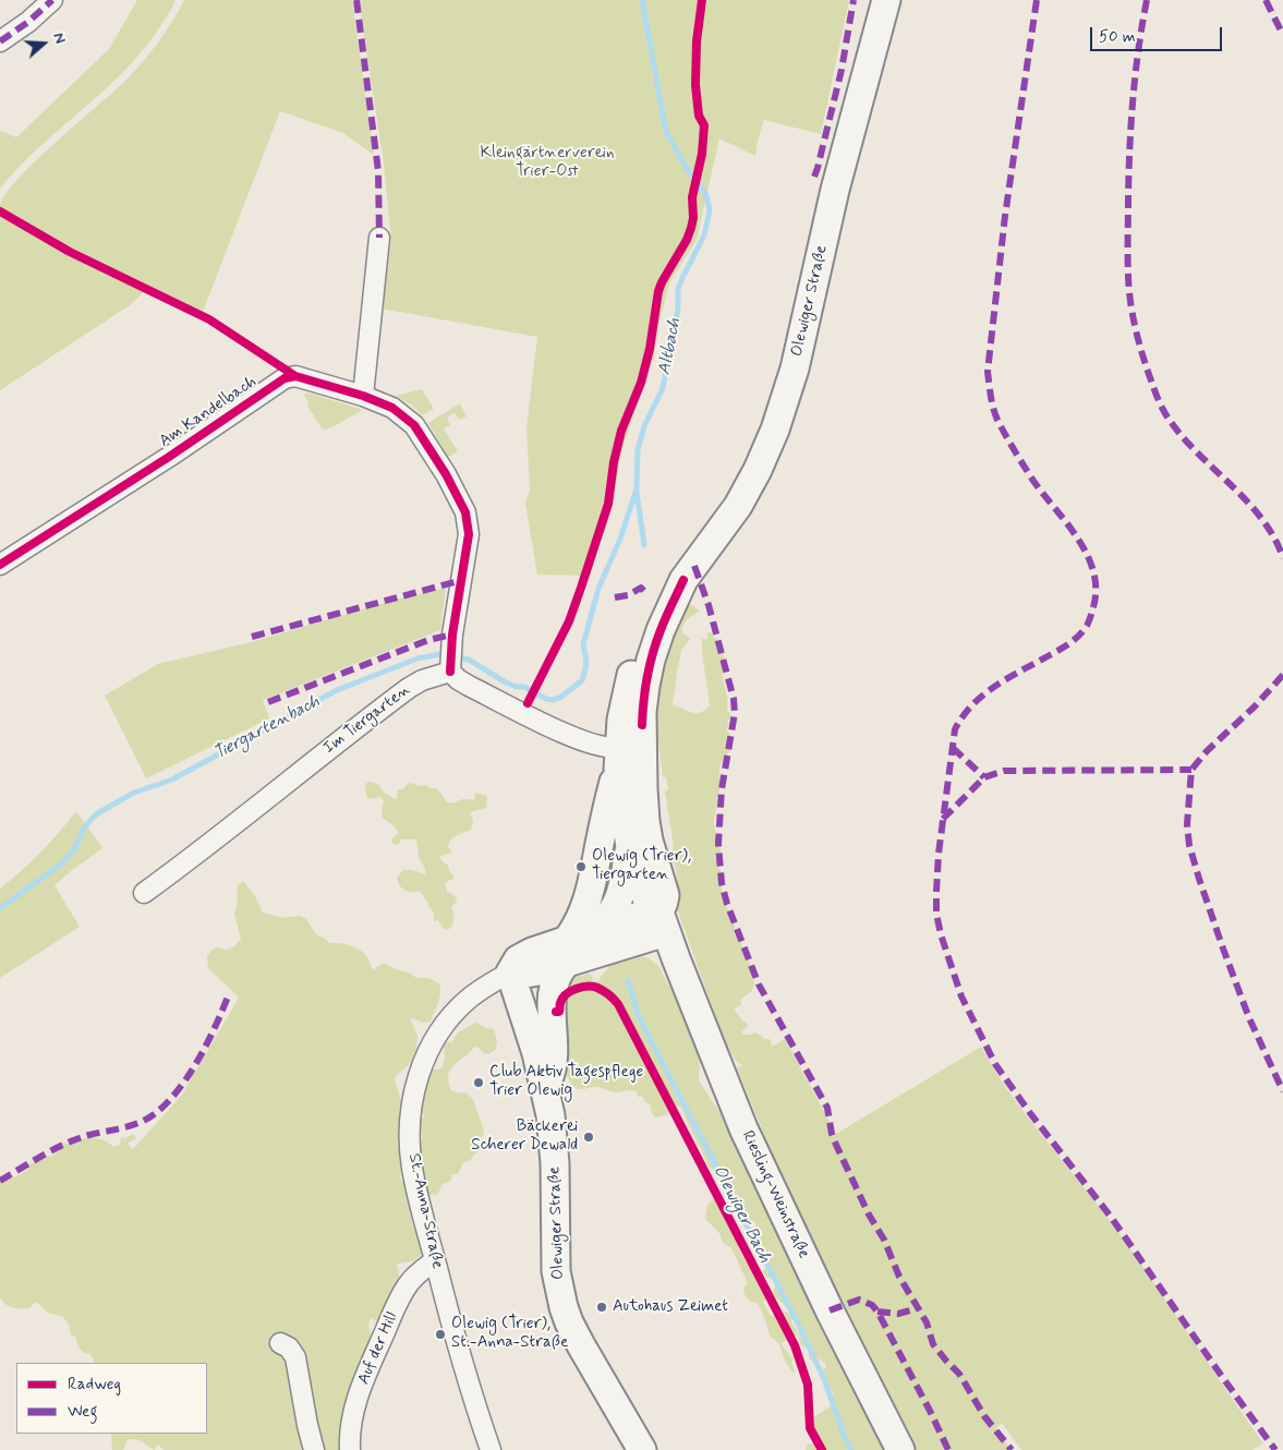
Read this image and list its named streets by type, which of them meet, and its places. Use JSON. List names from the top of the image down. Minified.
{"streets":{"main road":["Olewiger Straße","Riesling-Weinstraße"],"street":["Am Kandelbach","Im Tiergarten","St.-Anna-Straße","Auf der Hill"]},"crossings":[["Olewiger Straße","Riesling-Weinstraße"],["Olewiger Straße","St.-Anna-Straße"],["Am Kandelbach","Im Tiergarten"],["St.-Anna-Straße","Auf der Hill"]],"water":["Altbach","Tiergartenbach","Olewiger Bach"],"parks":["Kleingärtnerverein Trier-Ost"],"places":["Olewig (Trier), Tiergarten","Club Aktiv Tagespflege Trier Olewig","Bäckerei Scherer Dewald","Autohaus Zeimet","Olewig (Trier), St.-Anna-Straße"],"legend":["Radweg","Weg"],"scale_bar":"50 m","north":"right"}
